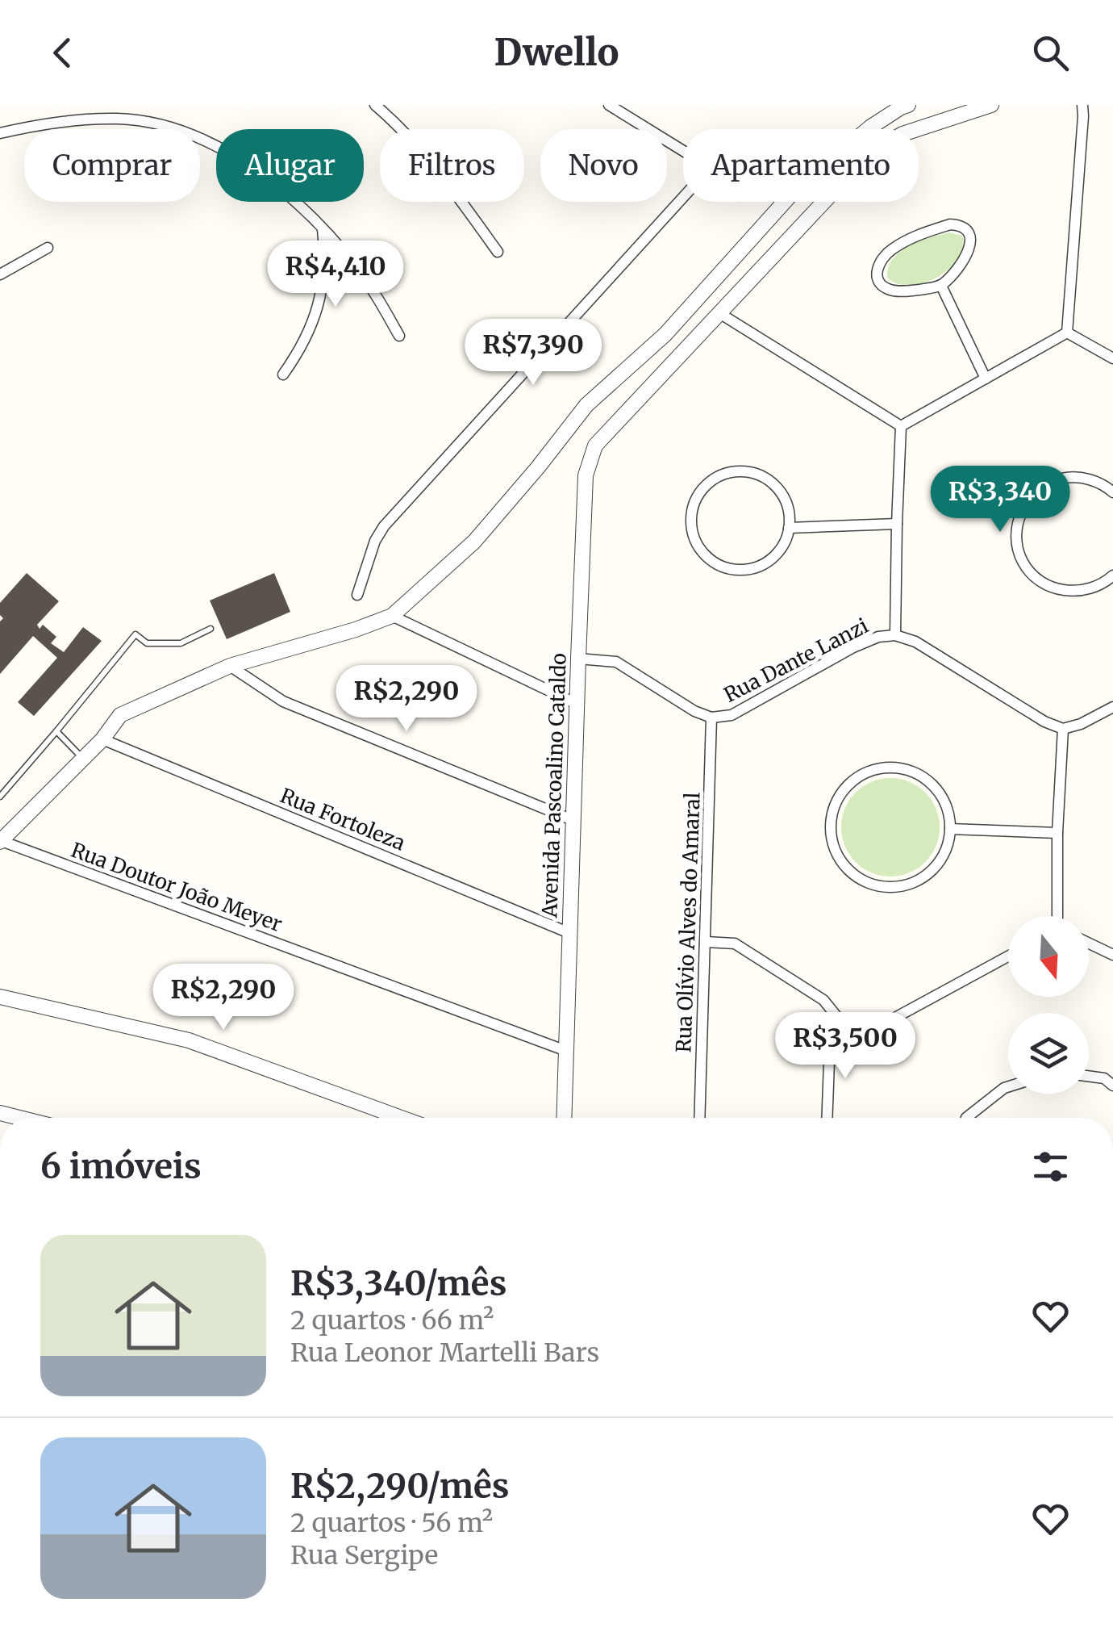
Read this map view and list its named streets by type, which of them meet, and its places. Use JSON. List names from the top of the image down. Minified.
{"streets":{"street":["Rua Dante Lanzi","Avenida Pascoalino Cataldo","Rua Fortoleza","Rua Doutor João Meyer","Rua Olívio Alves do Amaral"]},"crossings":[["Rua Dante Lanzi","Avenida Pascoalino Cataldo"],["Rua Dante Lanzi","Rua Olívio Alves do Amaral"],["Avenida Pascoalino Cataldo","Rua Fortoleza"],["Avenida Pascoalino Cataldo","Rua Doutor João Meyer"]],"north":"bottom","page":{"header":"Dwello","chip":["Comprar","Alugar","Filtros","Novo","Apartamento"],"price":["R$4,410","R$7,390","R$3,340","R$2,290","R$2,290","R$3,500"],"heading":"6 imóveis","list":[{"name":"R$3,340/mês","note":"2 quartos · 66 m² · Rua Leonor Martelli Bars"},{"name":"R$2,290/mês","note":"2 quartos · 56 m² · Rua Sergipe"}]}}
